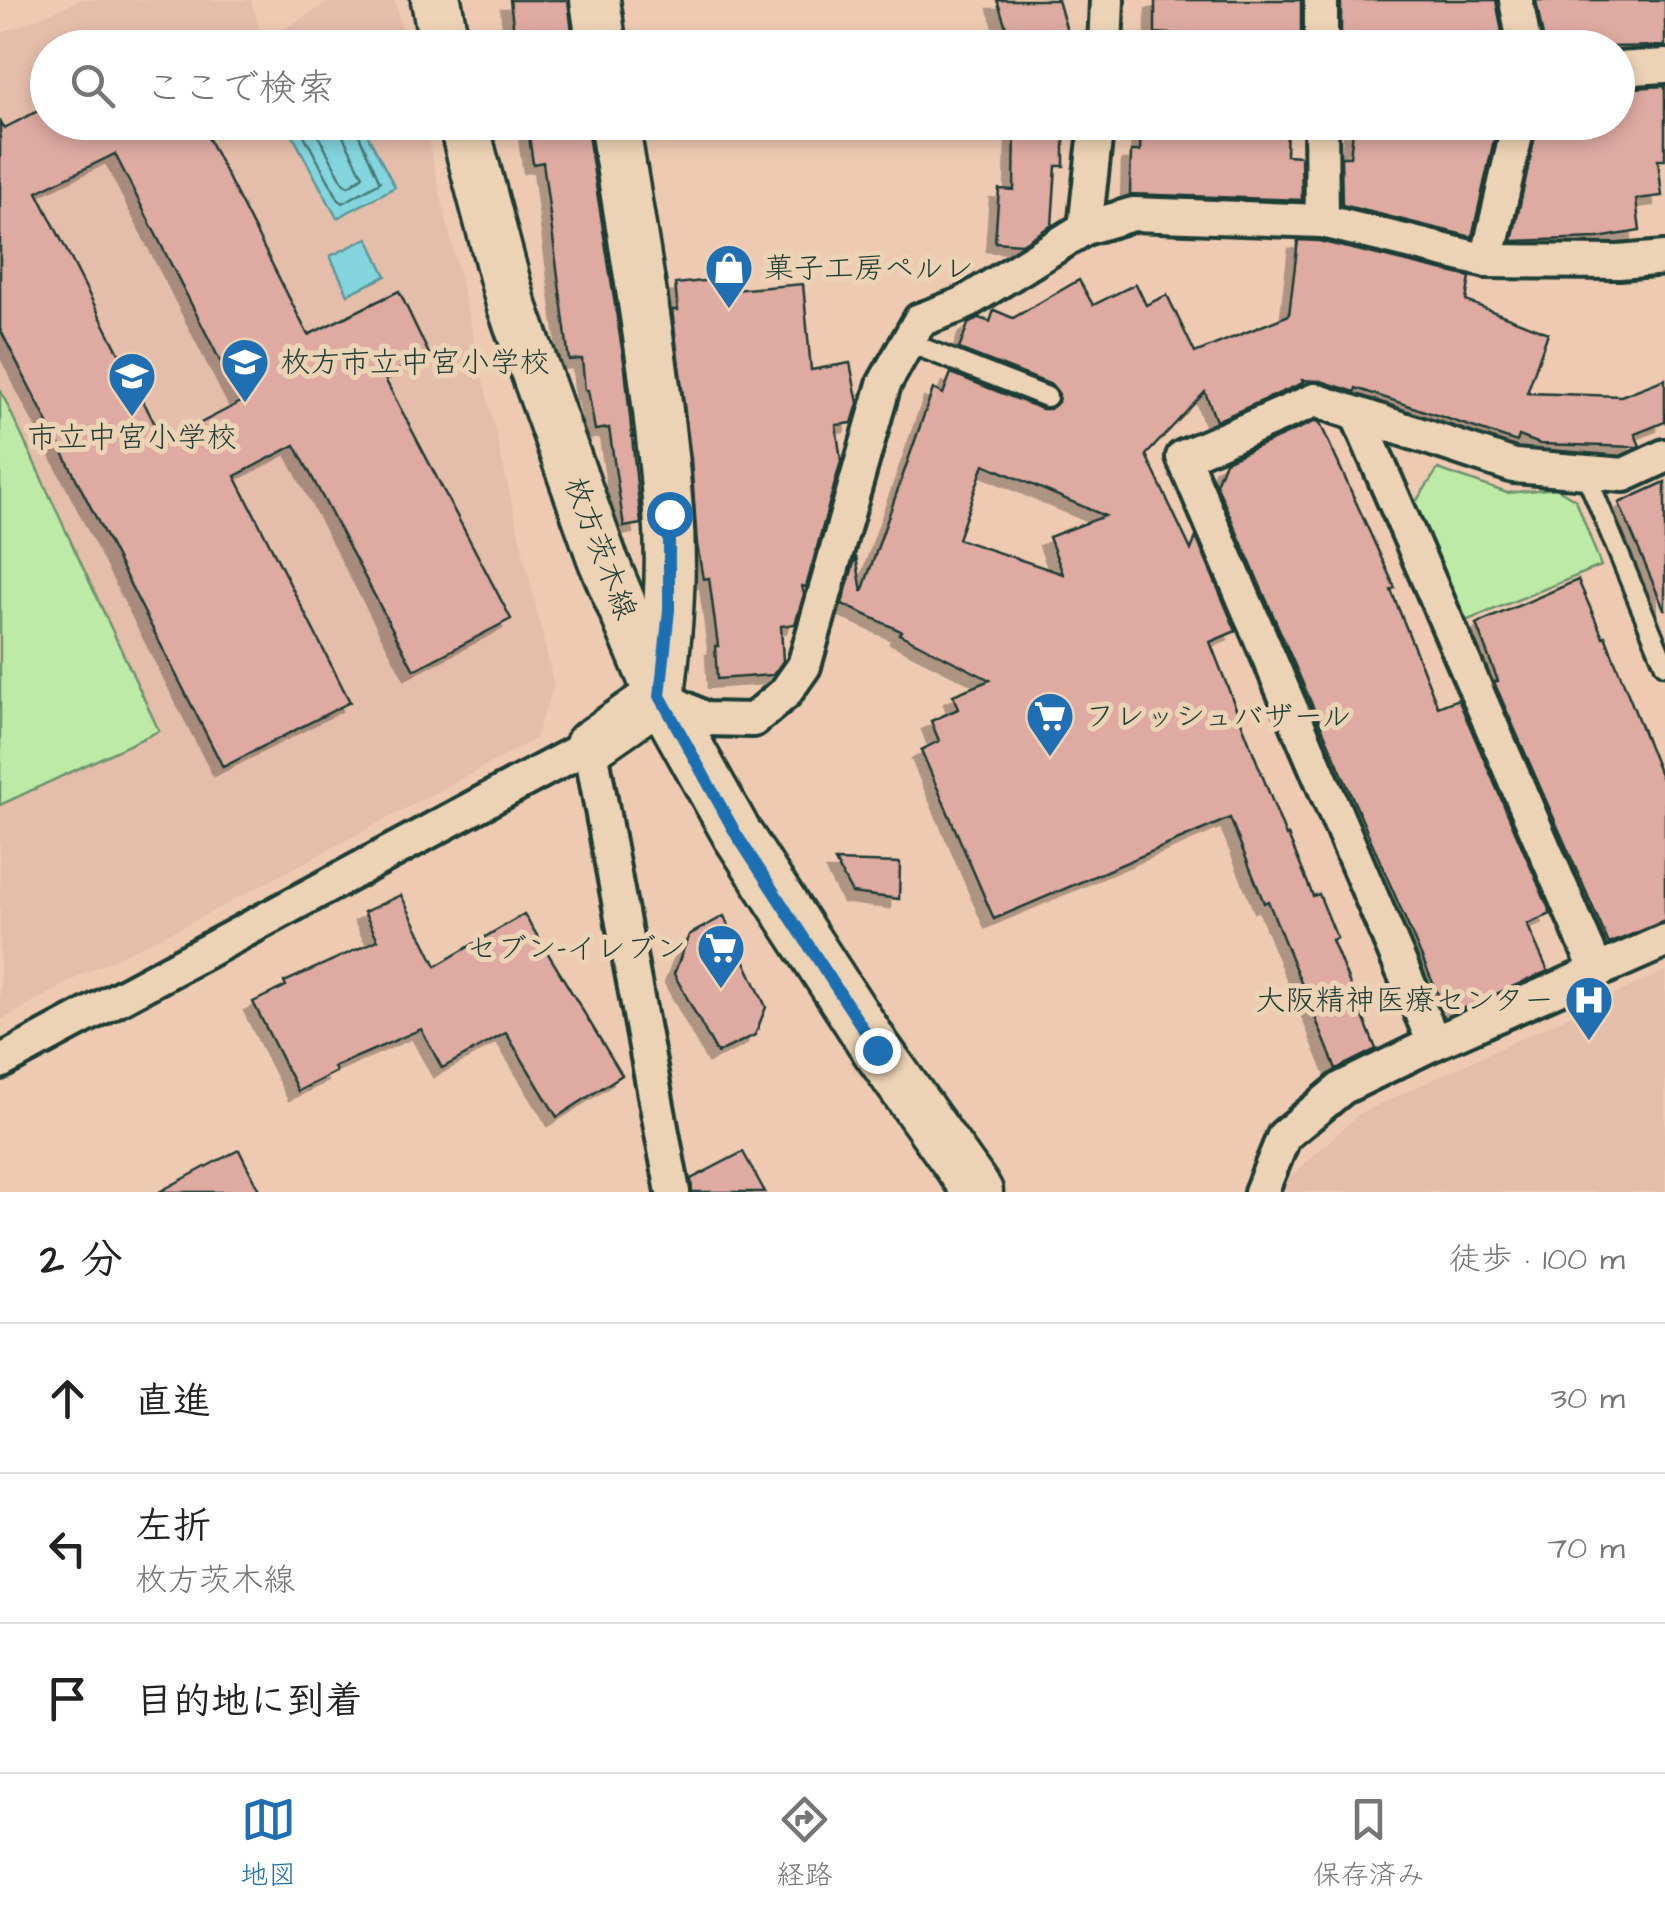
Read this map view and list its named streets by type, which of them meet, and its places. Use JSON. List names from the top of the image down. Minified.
{"streets":{"main road":["枚方茨木線"]},"places":{"shop":["菓子工房ペルレ"],"school or university":["枚方市立中宮小学校","市立中宮小学校"],"supermarket":["フレッシュバザール","セブン-イレブン"],"hospital":["大阪精神医療センター"]},"page":{"search":"ここで検索","heading":["2 分","徒歩 · 100 m"],"list":[["直進","30 m"],["左折","枚方茨木線","70 m"],"目的地に到着"],"nav":["地図","経路","保存済み"]}}
